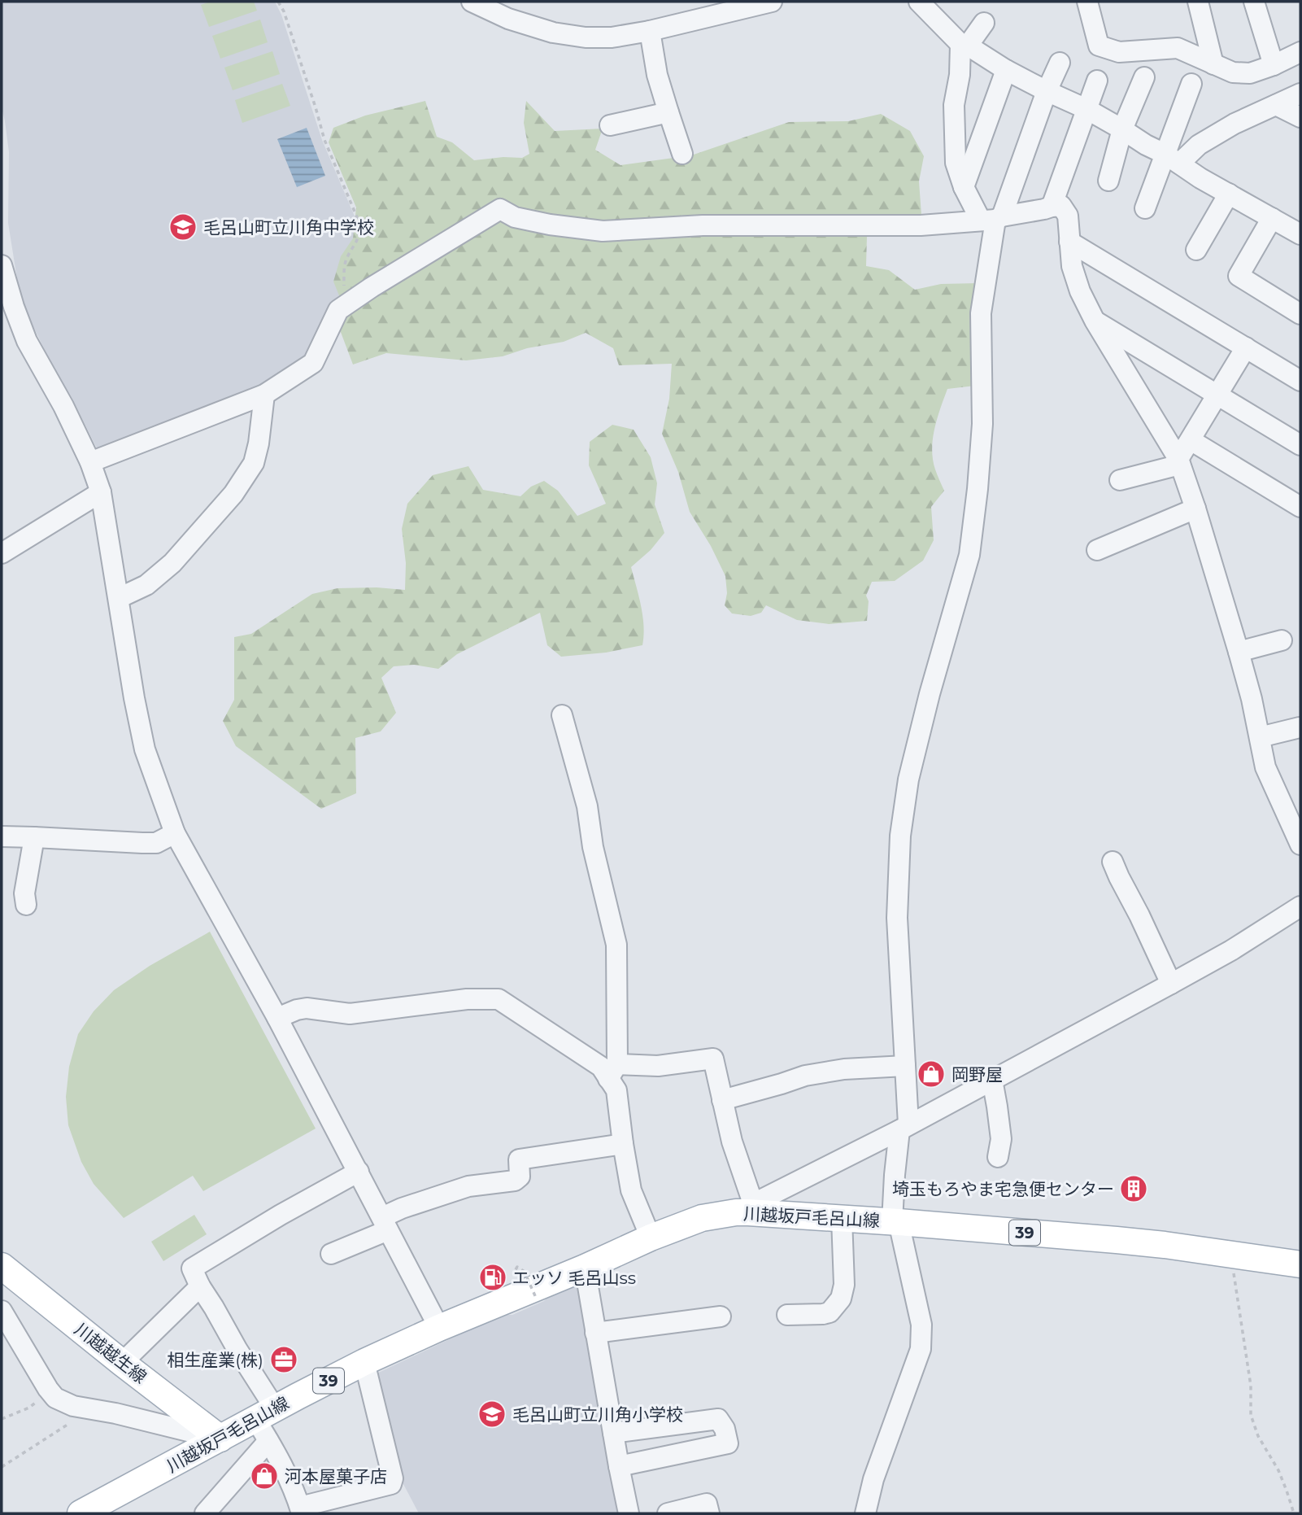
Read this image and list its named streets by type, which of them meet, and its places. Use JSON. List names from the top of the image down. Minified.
{"streets":{"main road":["川越坂戸毛呂山線","39","川越越生線"]},"crossings":[["川越坂戸毛呂山線","川越越生線"]],"places":{"school or university":["毛呂山町立川角中学校","毛呂山町立川角小学校"],"shop":["岡野屋","河本屋菓子店"],"building":["埼玉もろやま宅急便センター"],"fuel station":["エッソ 毛呂山ss"],"office":["相生産業(株)"]}}
